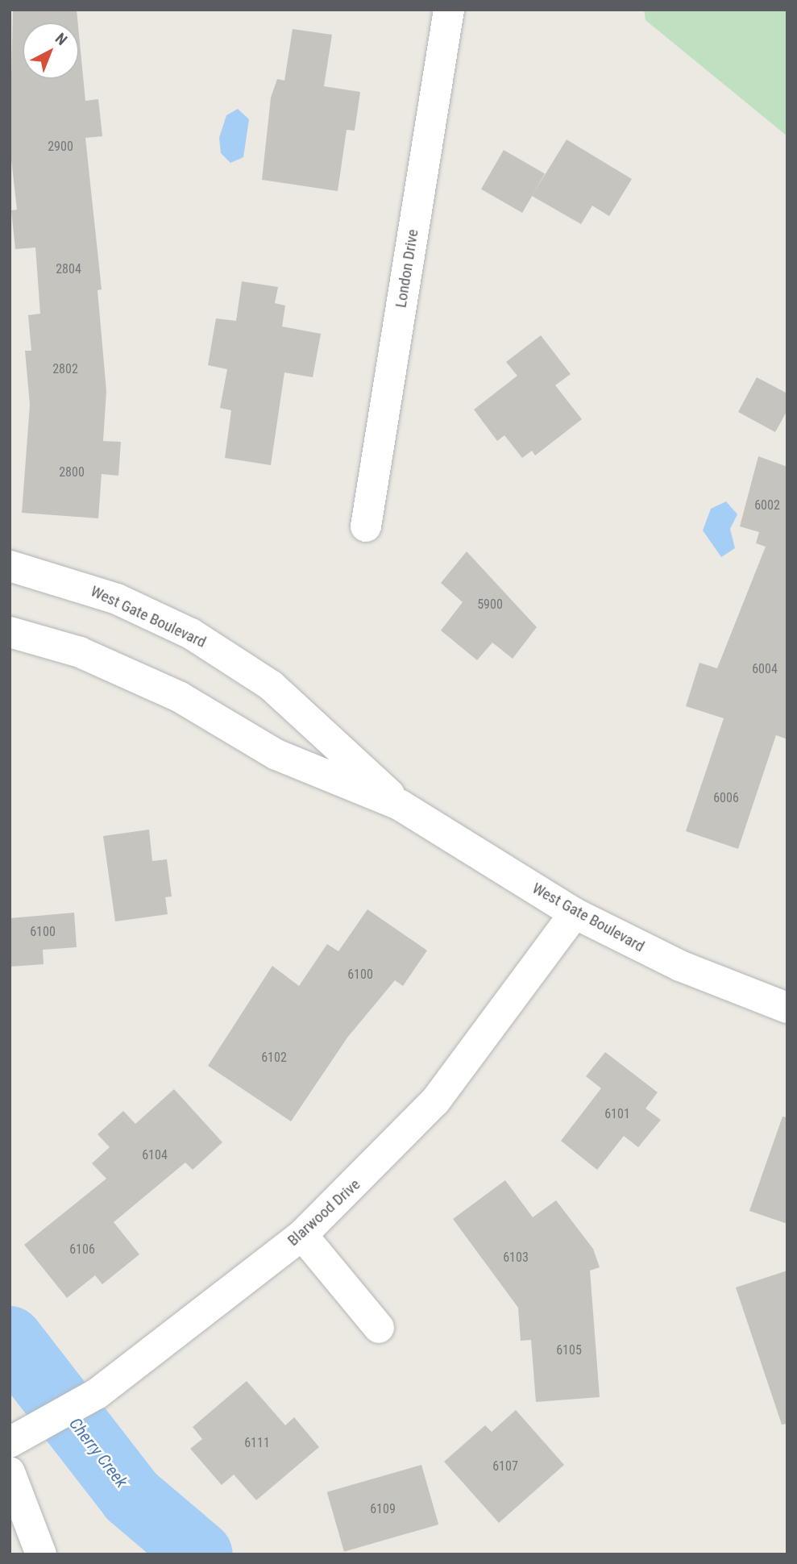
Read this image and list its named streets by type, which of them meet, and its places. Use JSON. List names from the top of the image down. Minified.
{"streets":{"street":["London Drive","West Gate Boulevard","Blarwood Drive"]},"crossings":[["West Gate Boulevard","Blarwood Drive"]],"water":["Cherry Creek"],"house_numbers":["2900","2804","2802","2800","6002","5900","6004","6006","6100","6100","6102","6101","6104","6106","6103","6105","6111","6107","6109"],"north":"top right"}
